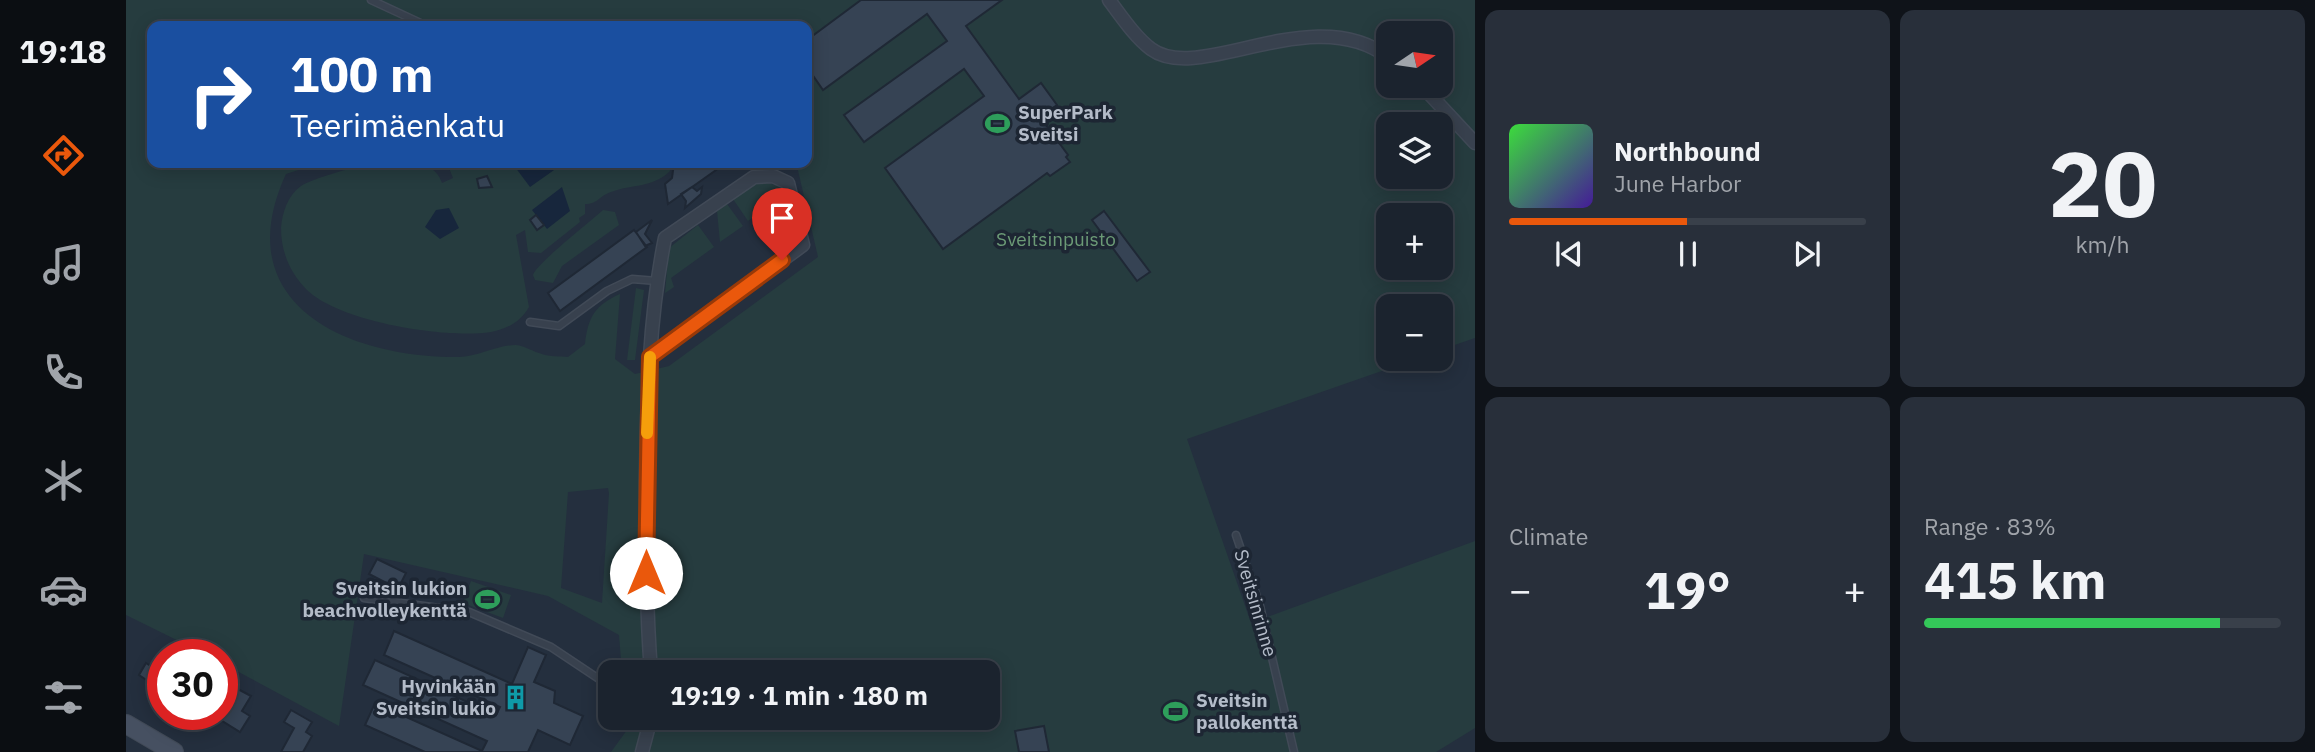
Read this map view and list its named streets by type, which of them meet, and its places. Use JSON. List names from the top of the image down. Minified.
{"streets":{"lane":["Sveitsinrinne"]},"parks":["Sveitsinpuisto"],"places":{"sports":["SuperPark Sveitsi","Sveitsin lukion beachvolleykenttä","Sveitsin pallokenttä"],"building":["Hyvinkään Sveitsin lukio"]},"north":"right","page":{"tabs":"19:18","tile":[["20","km/h"],"Climate",["Range · 83%","415 km"]],"map_buttons":["+","−"],"turn":["100 m","Teerimäenkatu"],"song":["Northbound","June Harbor"],"heat":["−","19°","+"],"limit":"30","trip":"19:19 · 1 min · 180 m"}}
